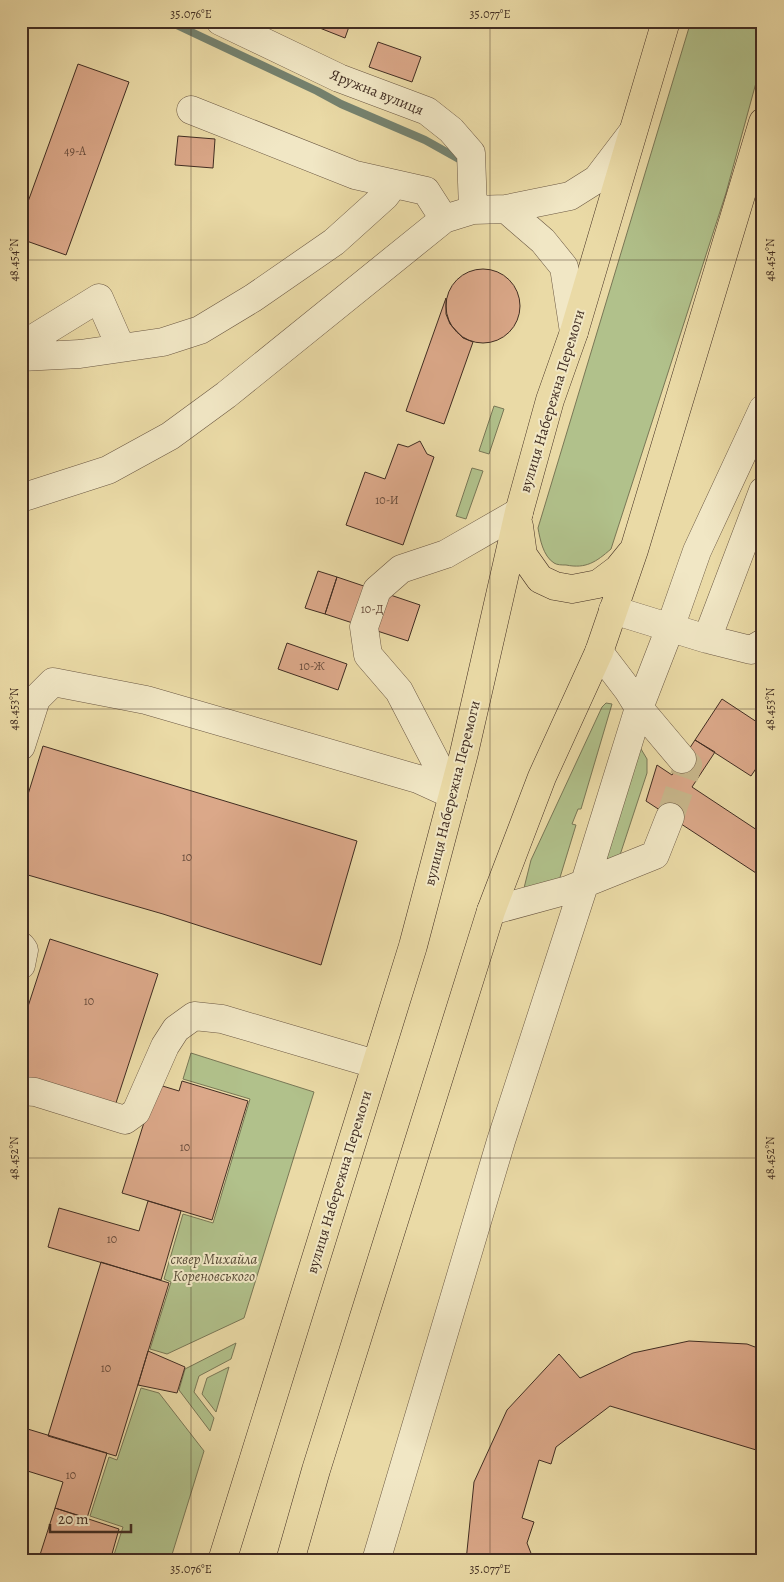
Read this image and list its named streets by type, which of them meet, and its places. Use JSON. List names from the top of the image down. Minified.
{"streets":{"main road":["вулиця Набережна Перемоги"],"street":["Яружна вулиця"]},"parks":["сквер Михайла Кореновського"],"house_numbers":["49-А","10-И","10-Д","10-Ж","10","10","10","10","10","10"],"scale_bar":"20 m","coordinates":["35.076°E","35.077°E","48.454°N","48.453°N","48.452°N"]}
